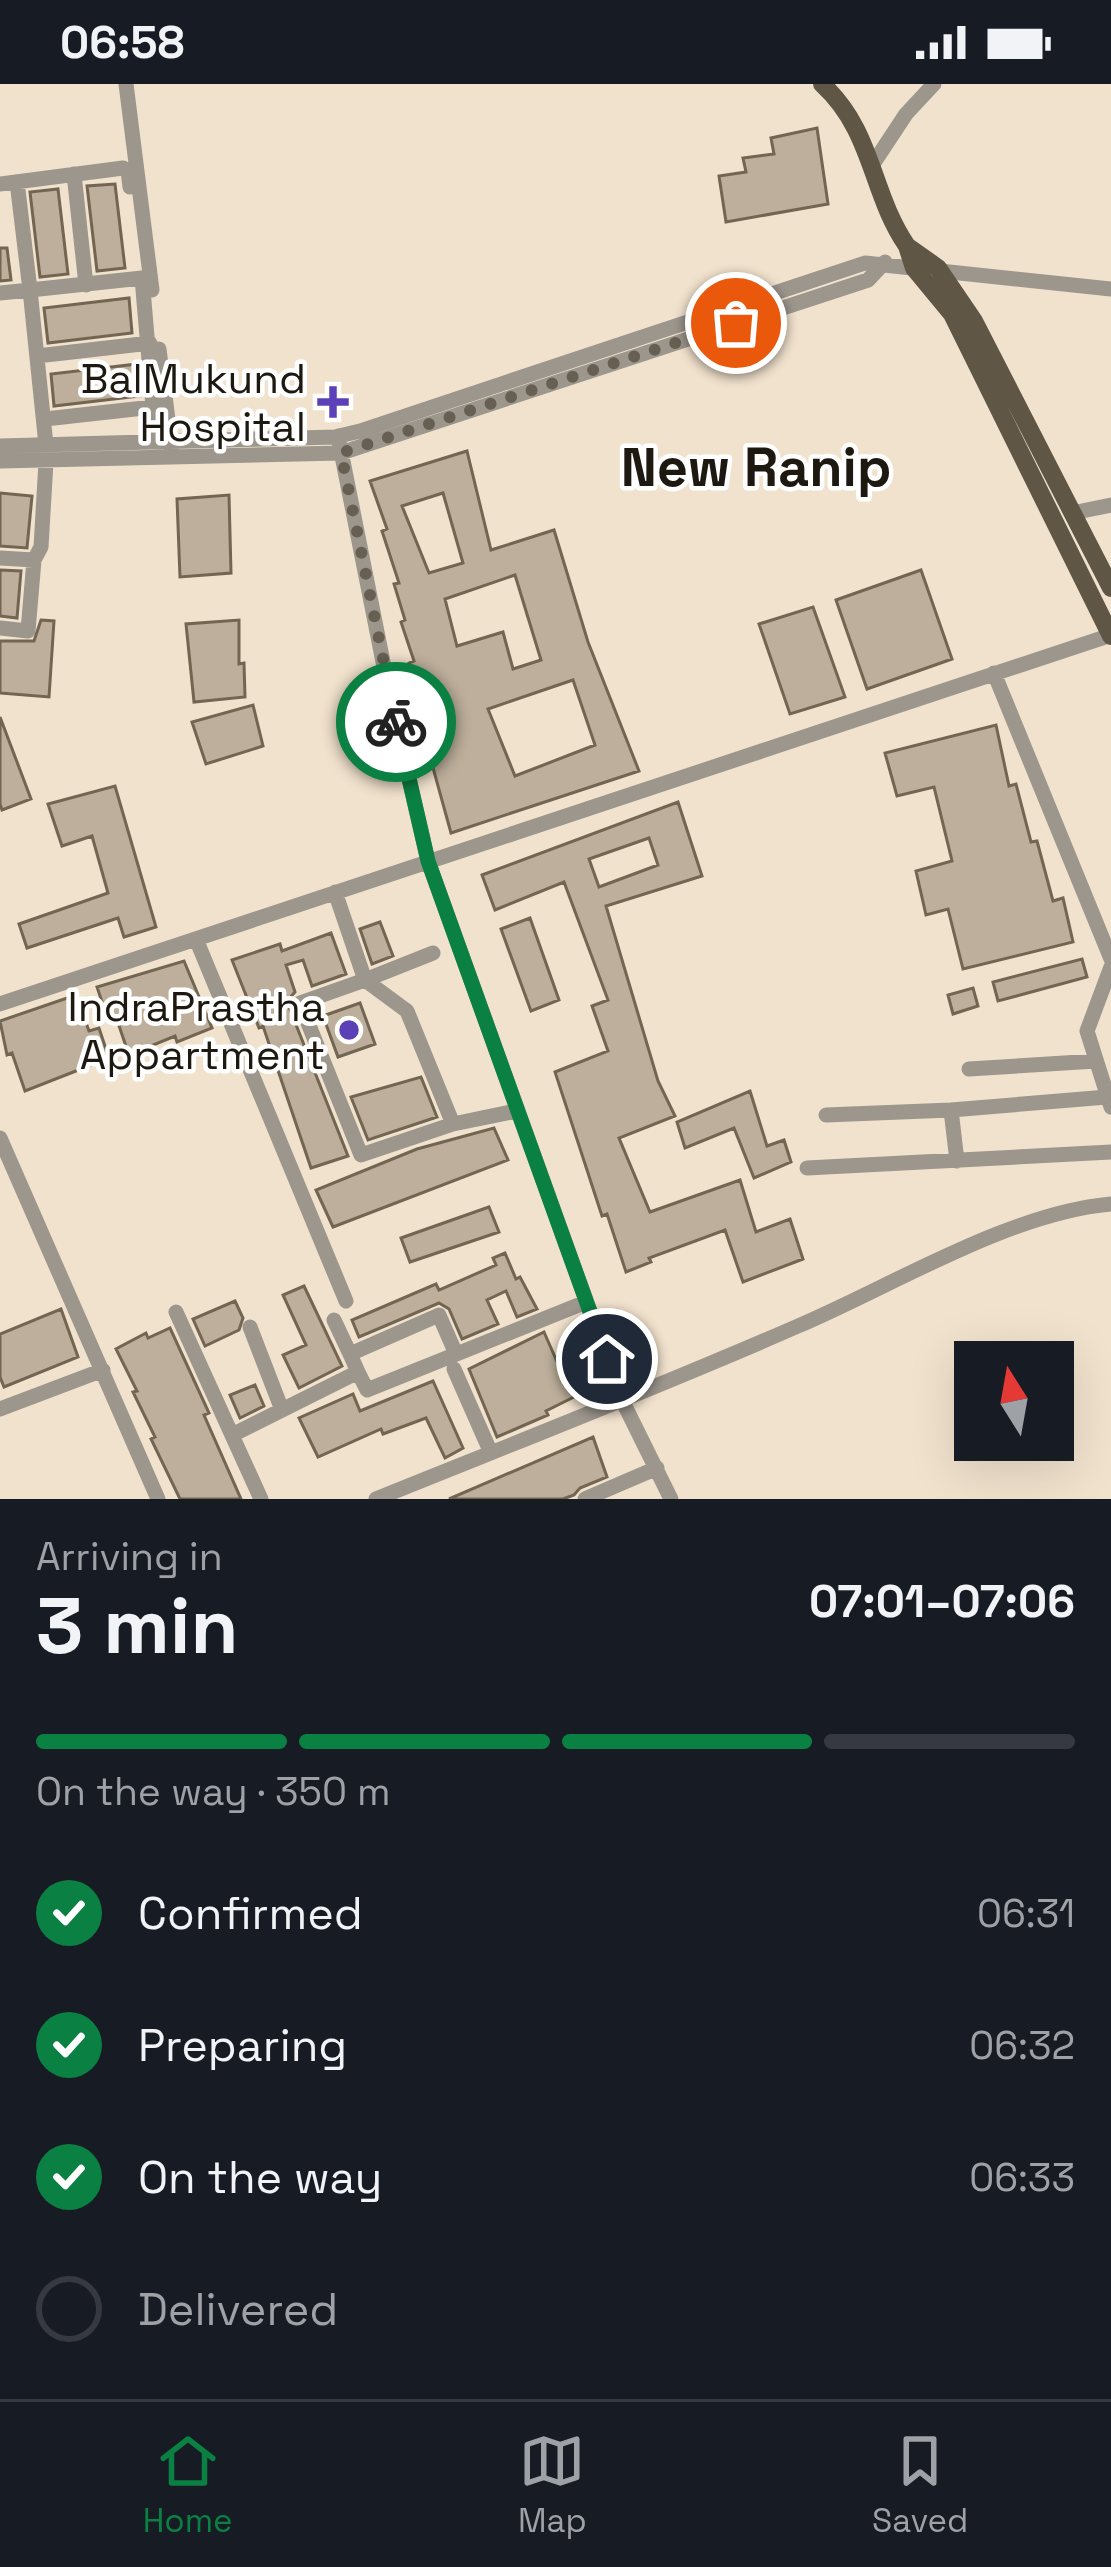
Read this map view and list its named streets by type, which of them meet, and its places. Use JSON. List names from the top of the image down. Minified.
{"districts":["New Ranip"],"places":{"health":["BalMukund Hospital"],"other":["IndraPrastha Appartment"]},"north":"top","page":{"status":"06:58","heading":["3 min","Arriving in","07:01–07:06"],"bar":"On the way · 350 m","list":[["Confirmed","06:31"],["Preparing","06:32"],["On the way","06:33"],"Delivered"],"tabs":["Home","Map","Saved"]}}
